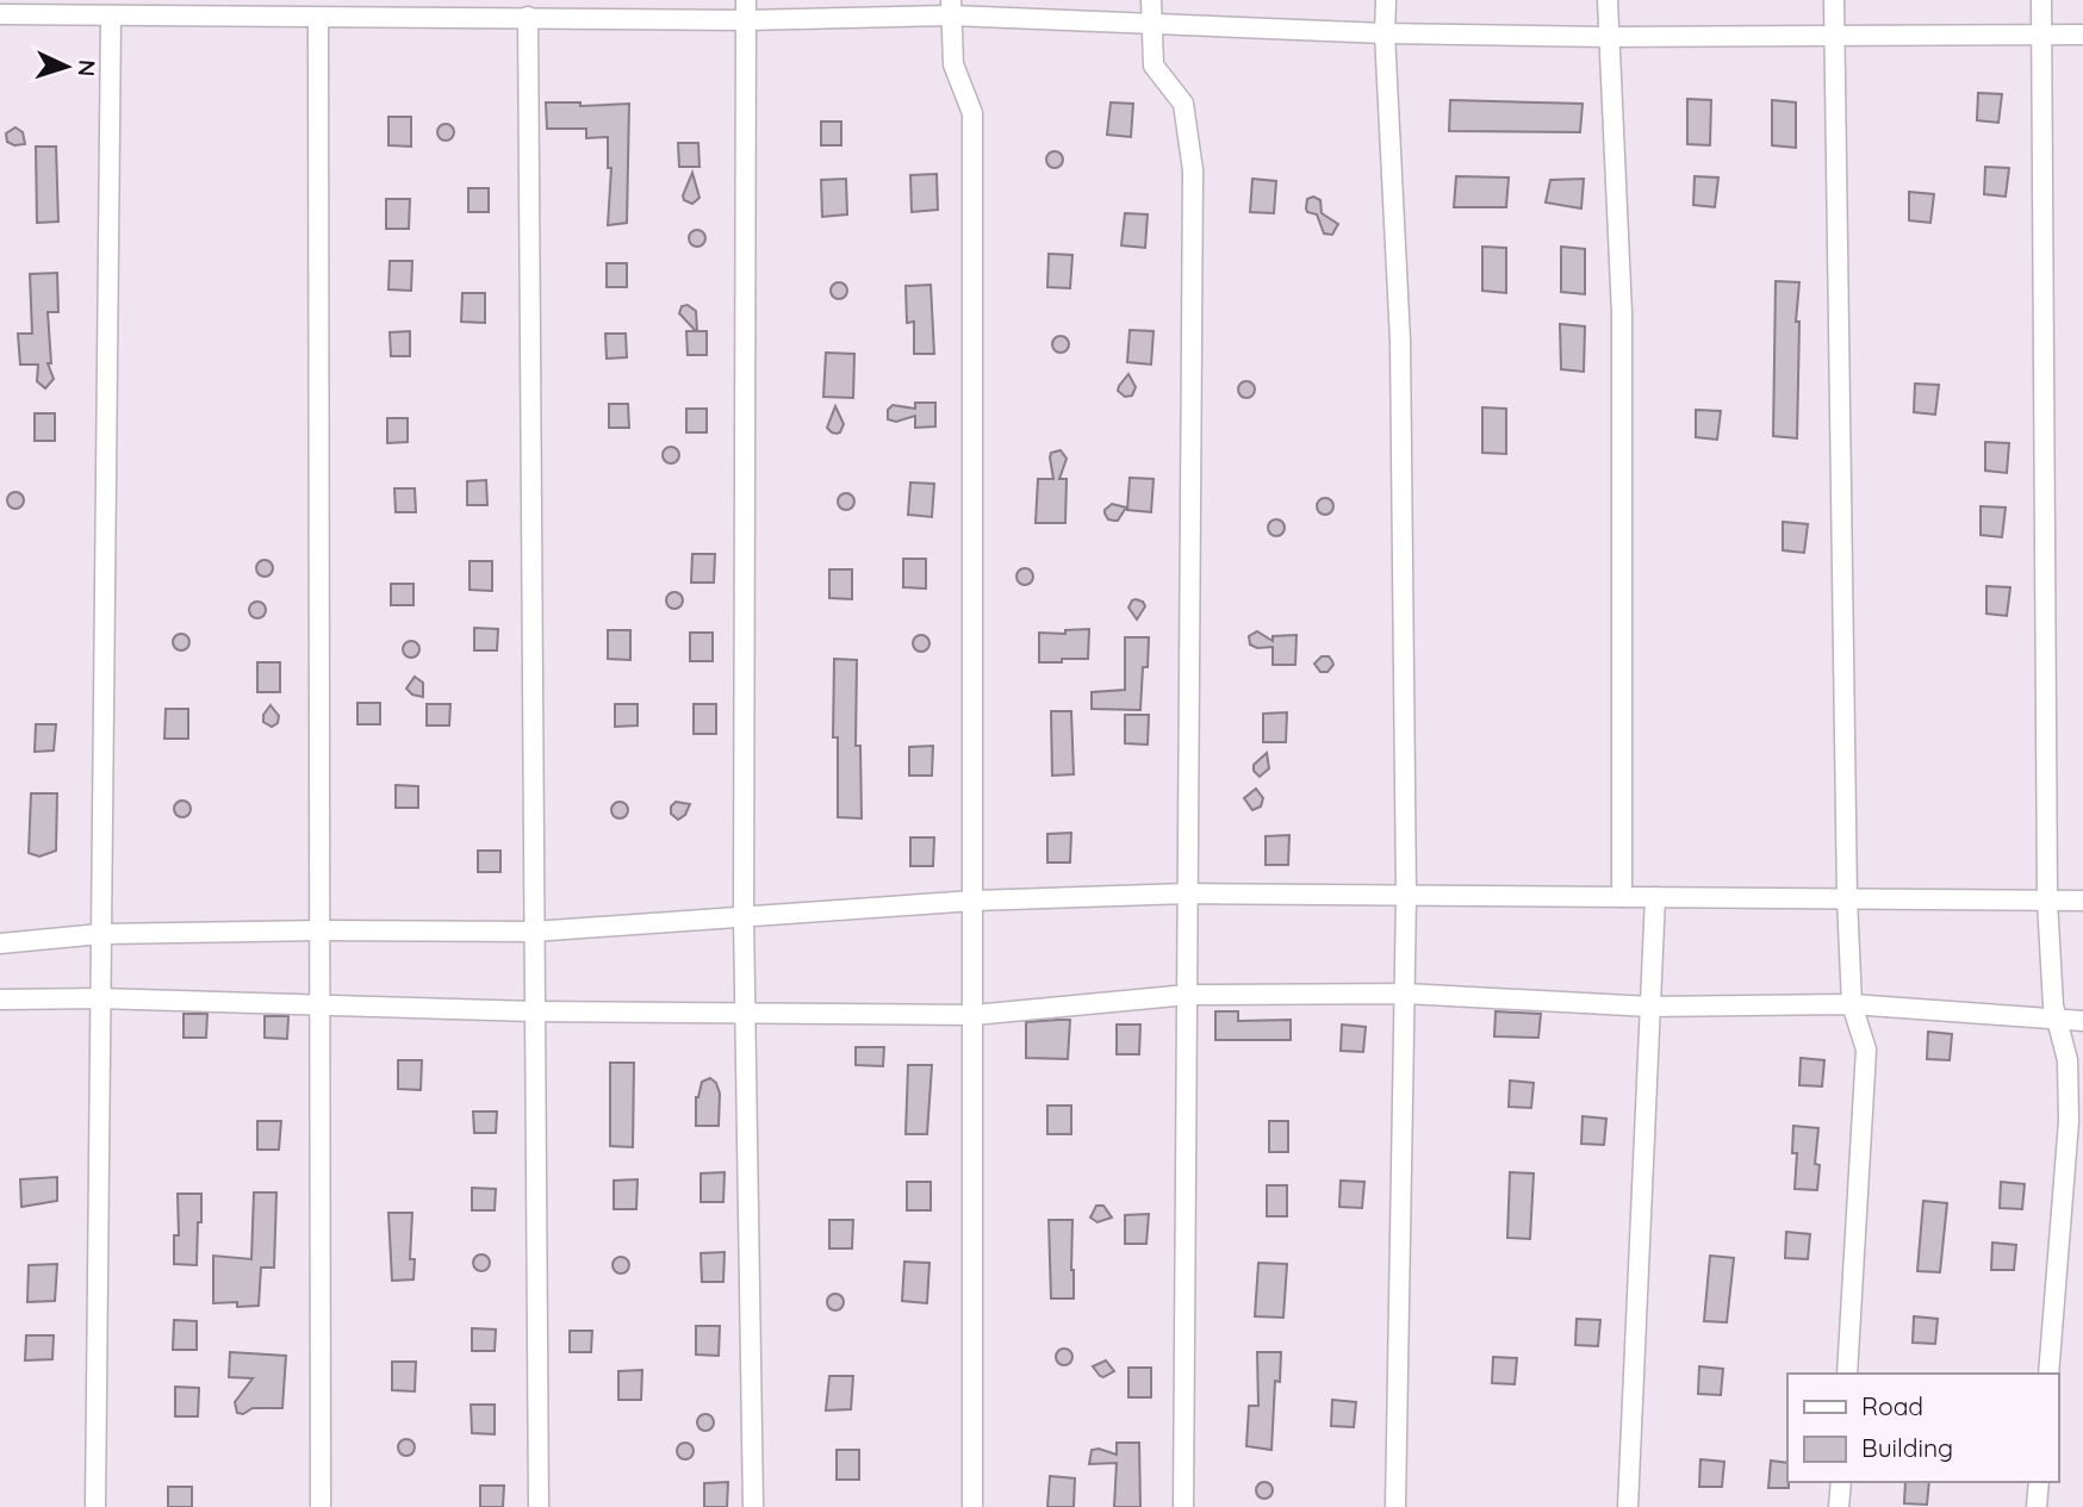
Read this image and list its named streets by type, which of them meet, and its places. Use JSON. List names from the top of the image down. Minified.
{"legend":["Road","Building"],"north":"right"}
